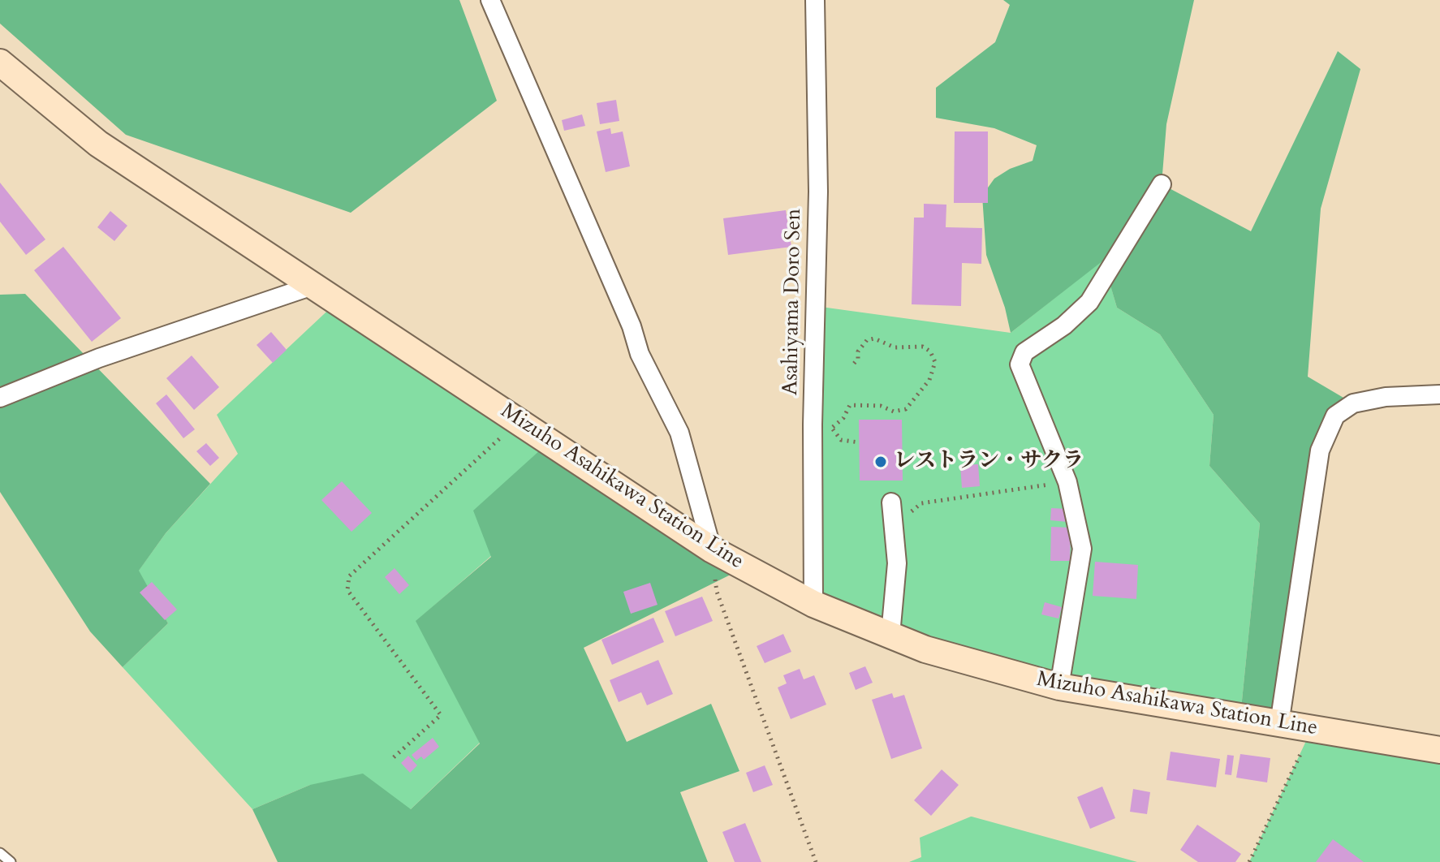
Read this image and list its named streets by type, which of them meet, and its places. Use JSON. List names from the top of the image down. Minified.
{"streets":{"main road":["Mizuho Asahikawa Station Line"],"street":["Asahiyama Doro Sen"]},"crossings":[["Asahiyama Doro Sen","Mizuho Asahikawa Station Line"]],"places":["レストラン・サクラ"]}
